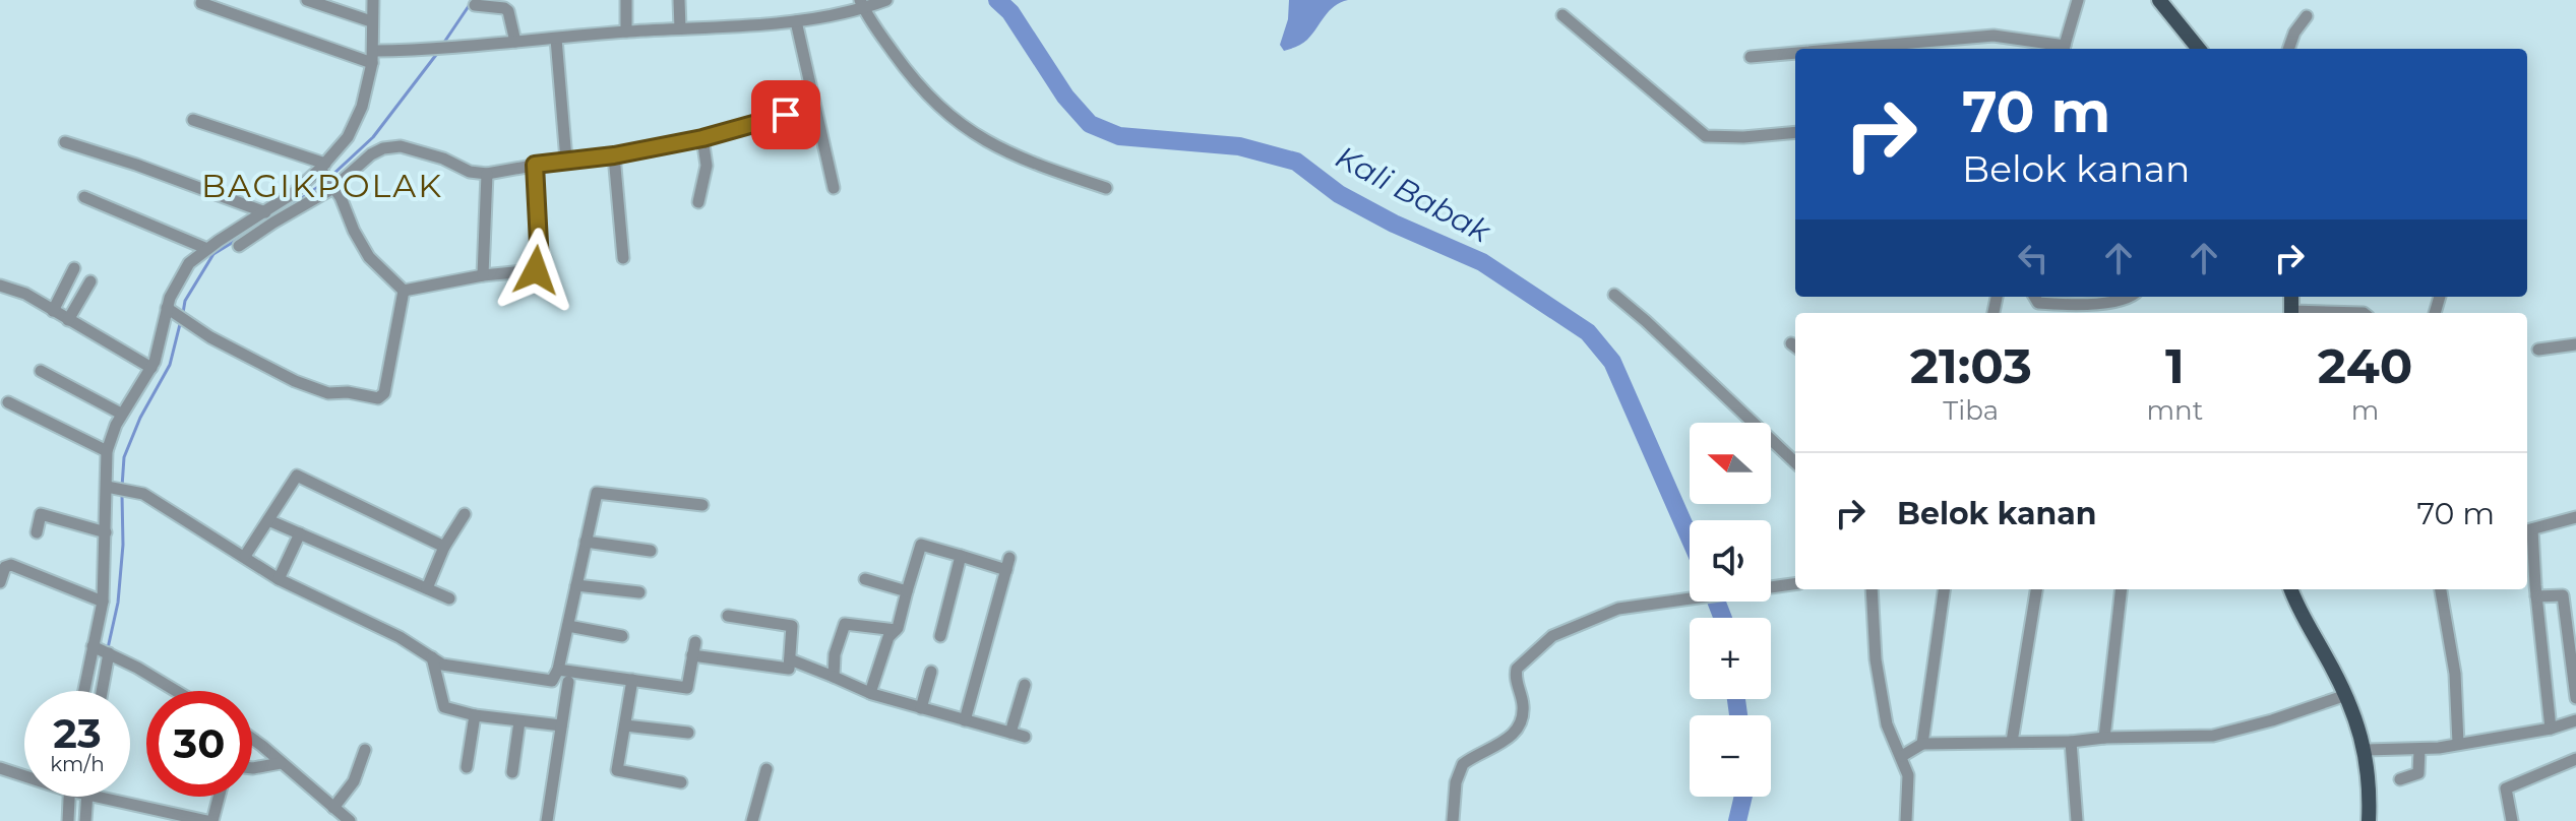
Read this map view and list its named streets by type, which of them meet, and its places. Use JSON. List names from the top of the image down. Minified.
{"districts":["BAGIKPOLAK"],"water":["Kali Babak"],"north":"left","page":{"turn":["70 m","Belok kanan"],"eta":["21:03","Tiba","1","mnt","240","m"],"map_buttons":["+","−"],"list":[{"name":"Belok kanan","value":"70 m"}],"speed":"23 km/h","limit":"30"}}
